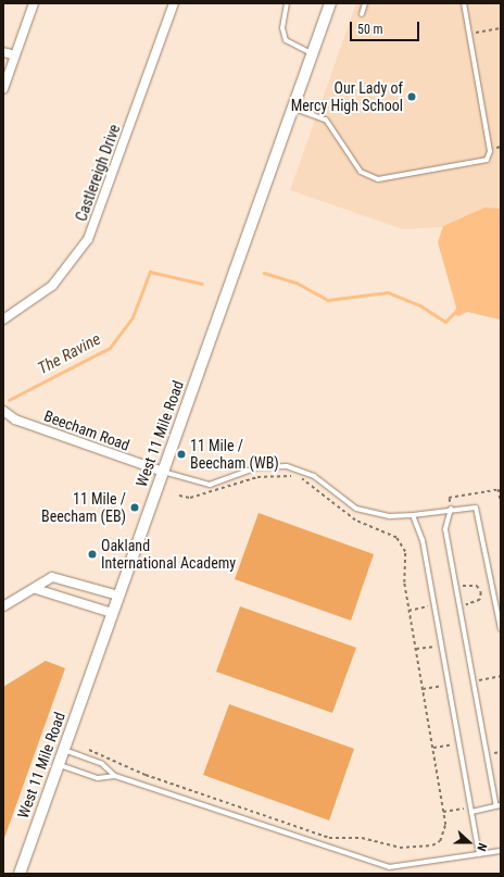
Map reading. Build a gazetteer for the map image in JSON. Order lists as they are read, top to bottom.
{
  "streets": {
    "street": ["Castlereigh Drive", "Beecham Road", "West 11 Mile Road"]
  },
  "crossings": [
    ["Beecham Road", "West 11 Mile Road"]
  ],
  "water": ["The Ravine"],
  "places": [
    "Our Lady of Mercy High School",
    "11 Mile / Beecham (WB)",
    "11 Mile / Beecham (EB)",
    "Oakland International Academy"
  ],
  "scale_bar": "50 m",
  "north": "right"
}
